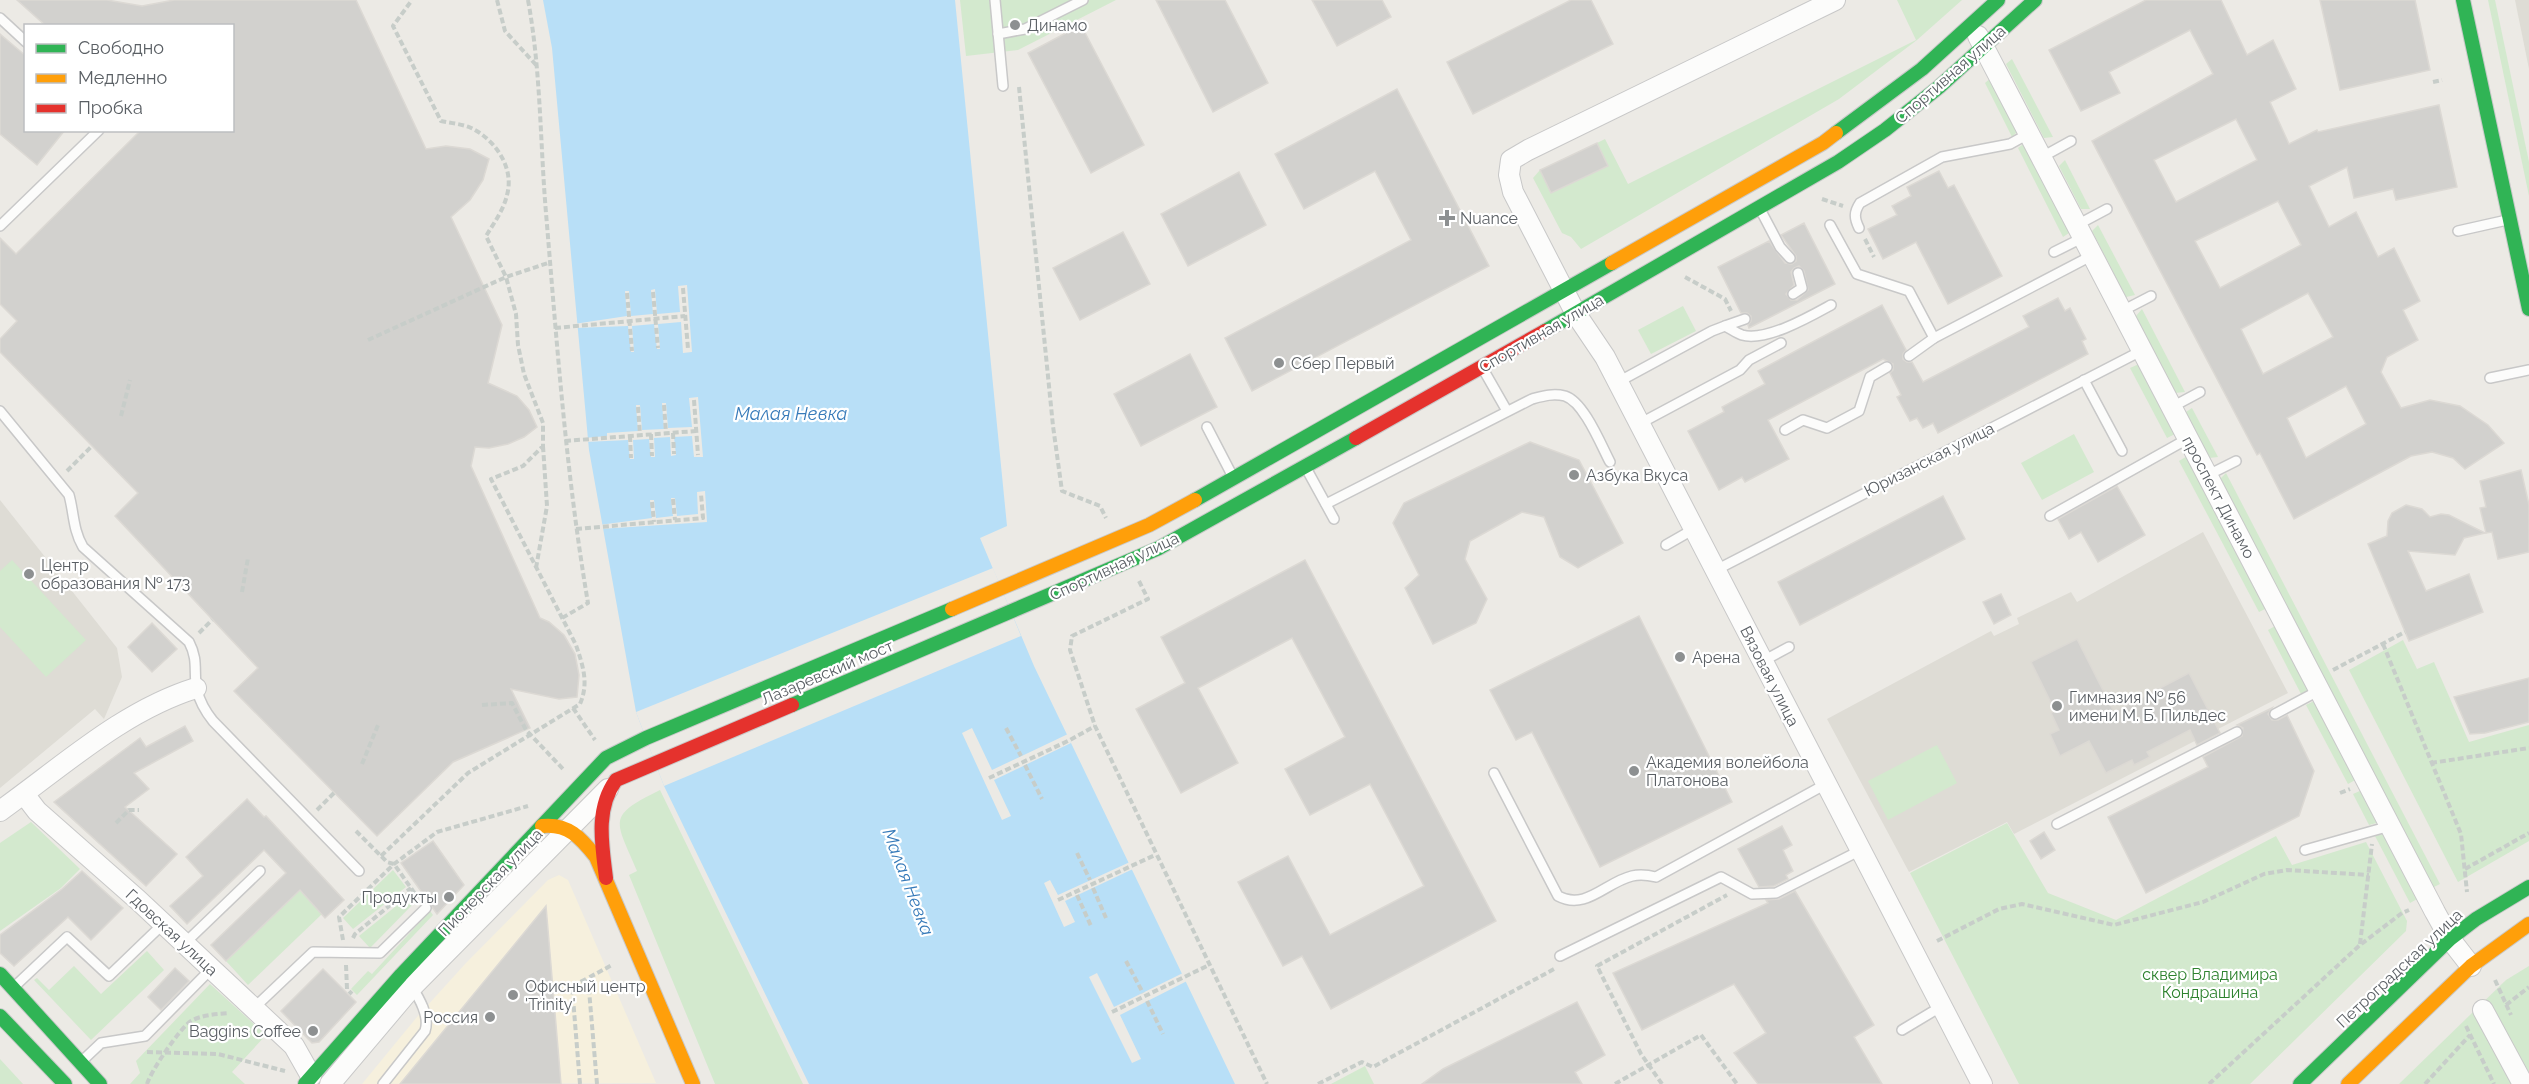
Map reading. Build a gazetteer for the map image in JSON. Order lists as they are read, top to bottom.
{
  "streets": {
    "street": [
      "Спортивная улица",
      "проспект Динамо",
      "Лазаревский мост",
      "Вязовая улица",
      "Пионерская улица",
      "Гдовская улица",
      "Петроградская улица"
    ],
    "lane": ["Юризанская улица"]
  },
  "crossings": [
    ["Спортивная улица", "проспект Динамо"],
    ["Спортивная улица", "Лазаревский мост"],
    ["Спортивная улица", "Вязовая улица"],
    ["Юризанская улица", "проспект Динамо"],
    ["Юризанская улица", "Вязовая улица"],
    ["проспект Динамо", "Петроградская улица"],
    ["Лазаревский мост", "Пионерская улица"],
    ["Пионерская улица", "Гдовская улица"]
  ],
  "water": ["Малая Невка"],
  "parks": ["сквер Владимира Кондрашина"],
  "places": {
    "other": [
      "Динамо",
      "Сбер Первый",
      "Азбука Вкуса",
      "Центр образования № 173",
      "Арена",
      "Гимназия № 56 имени М. Б. Пильдес",
      "Академия волейбола Платонова",
      "Продукты",
      "Офисный центр 'Trinity'",
      "Россия",
      "Baggins Coffee"
    ],
    "health": ["Nuance"]
  },
  "legend": ["Свободно", "Медленно", "Пробка"]
}
